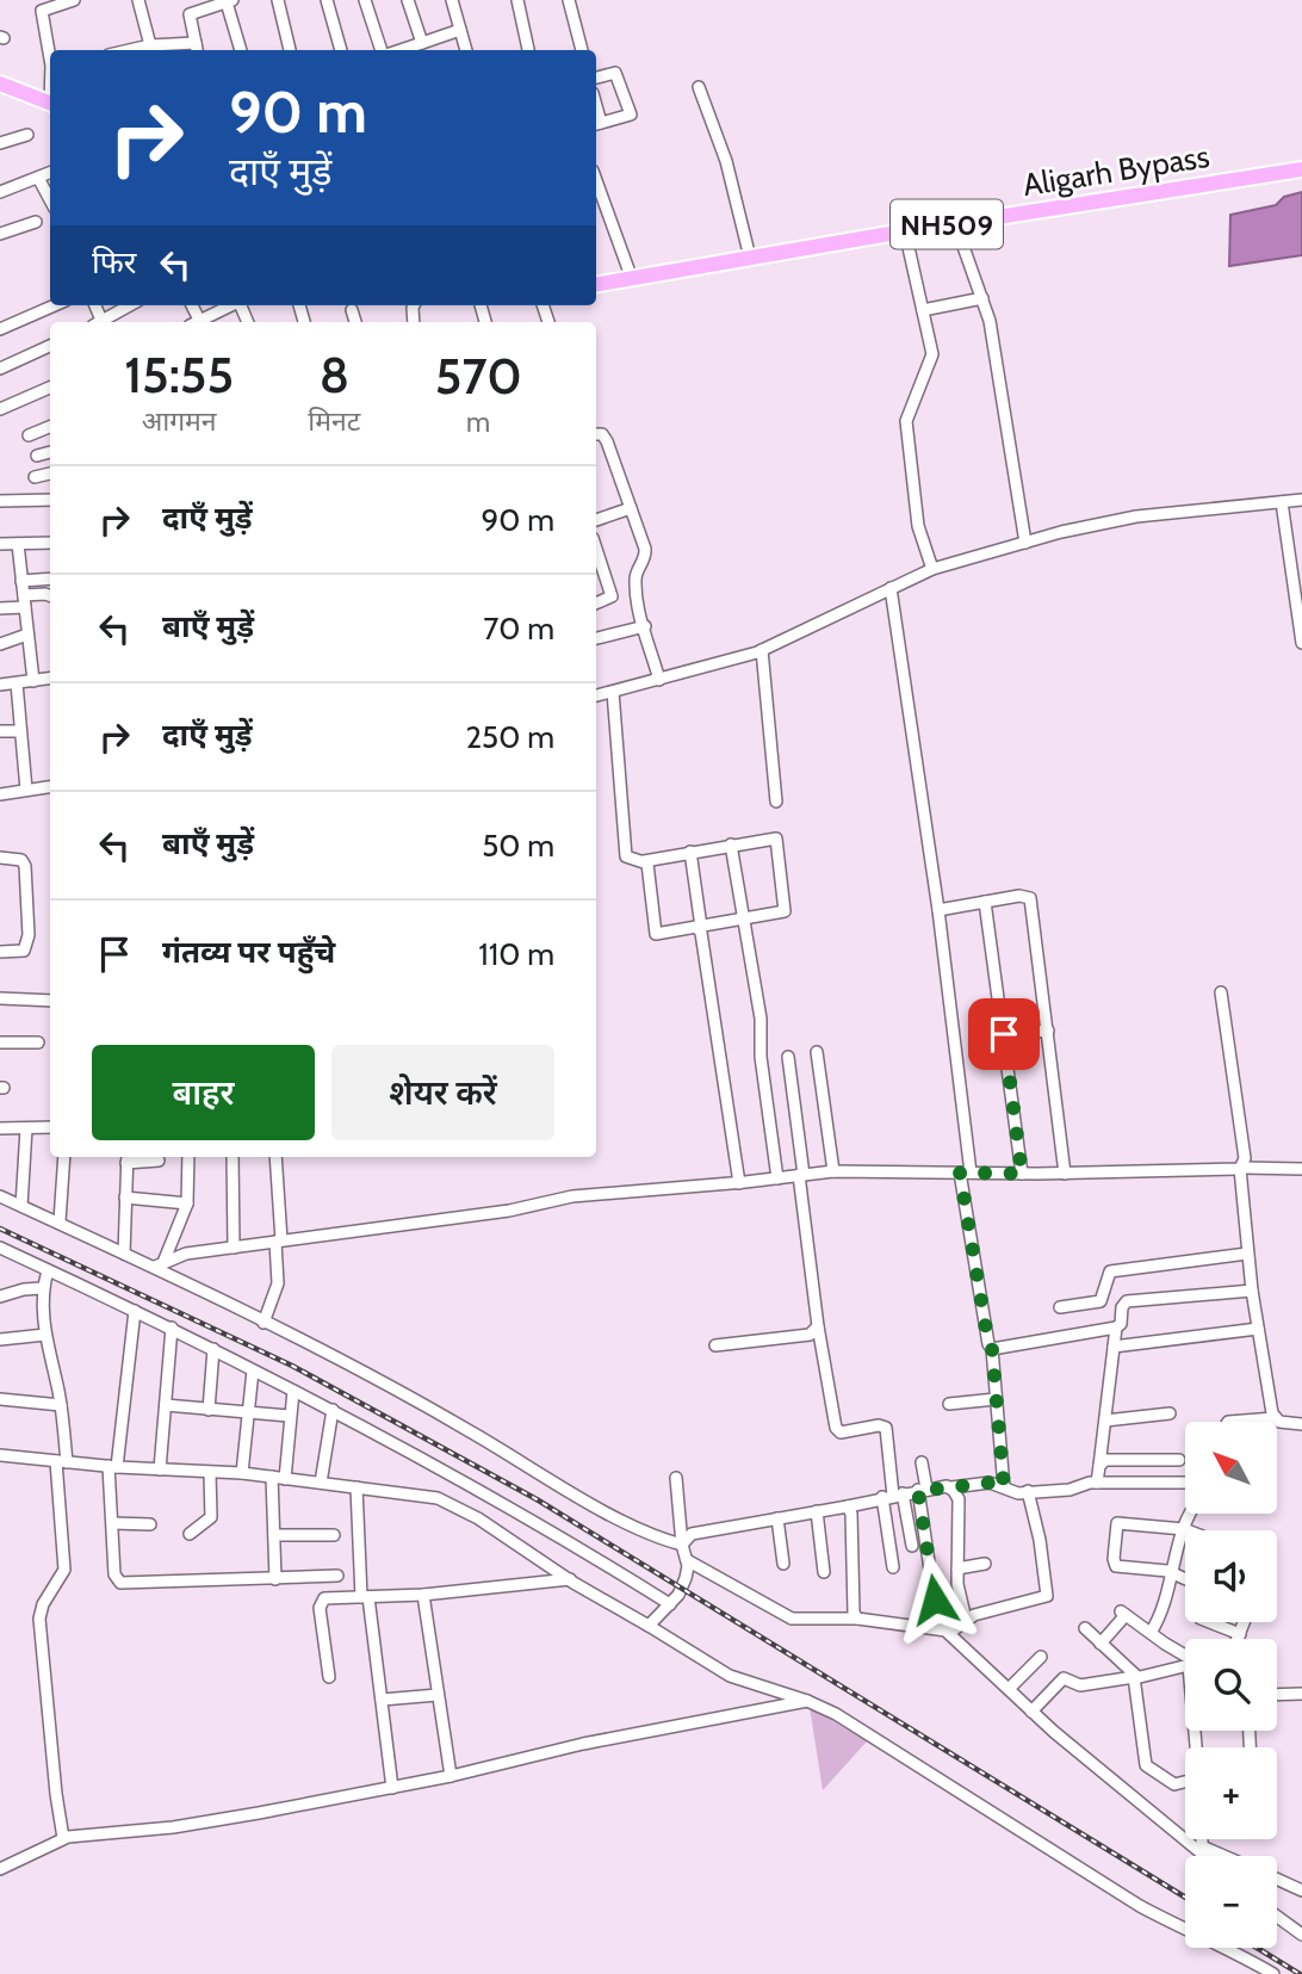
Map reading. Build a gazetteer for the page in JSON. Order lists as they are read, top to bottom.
{
  "streets": {
    "highway": ["Aligarh Bypass", "NH509"]
  },
  "north": "top left",
  "page": {
    "turn": ["90 m", "दाएँ मुड़ें"],
    "then": "फिर",
    "eta": [
      "15:55",
      "आगमन",
      "8",
      "मिनट",
      "570",
      "m"
    ],
    "list": [
      {
        "name": "दाएँ मुड़ें",
        "value": "90 m"
      },
      {
        "name": "बाएँ मुड़ें",
        "value": "70 m"
      },
      {
        "name": "दाएँ मुड़ें",
        "value": "250 m"
      },
      {
        "name": "बाएँ मुड़ें",
        "value": "50 m"
      },
      {
        "name": "गंतव्य पर पहुँचे",
        "value": "110 m"
      }
    ],
    "buttons": ["बाहर", "शेयर करें"],
    "map_buttons": ["+", "−"]
  }
}
